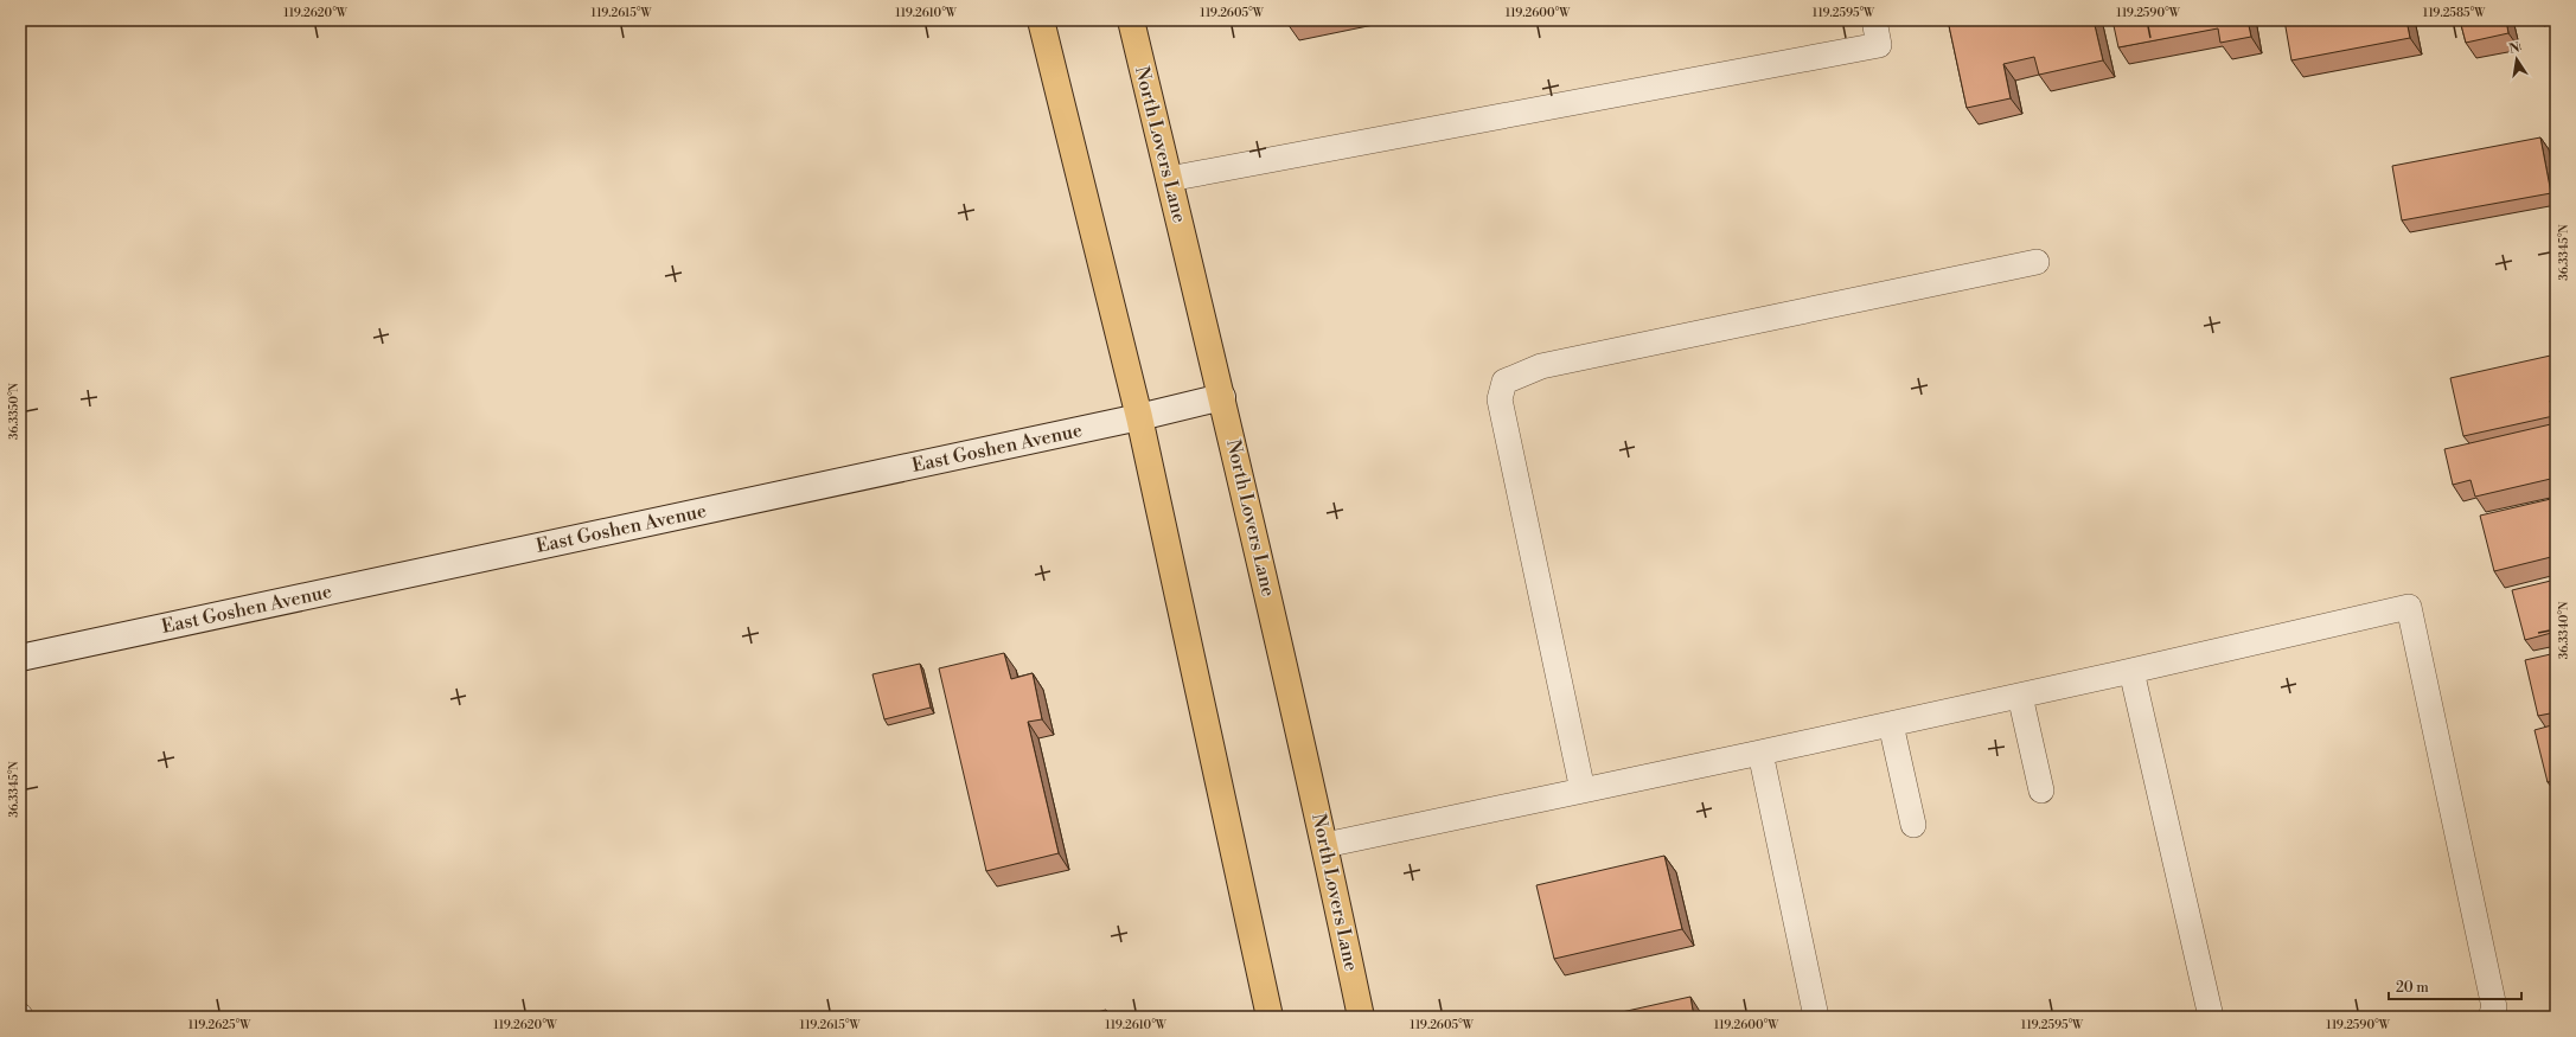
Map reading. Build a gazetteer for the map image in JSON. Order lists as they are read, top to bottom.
{
  "streets": {
    "main road": ["North Lovers Lane"],
    "street": ["East Goshen Avenue"]
  },
  "crossings": [
    ["North Lovers Lane", "East Goshen Avenue"]
  ],
  "scale_bar": "20 m",
  "north": "top",
  "coordinates": [
    "119.2620°W",
    "119.2615°W",
    "119.2610°W",
    "119.2605°W",
    "119.2600°W",
    "119.2595°W",
    "119.2590°W",
    "119.2585°W",
    "36.3345°N",
    "36.3350°N",
    "36.3340°N",
    "119.2625°W"
  ]
}
